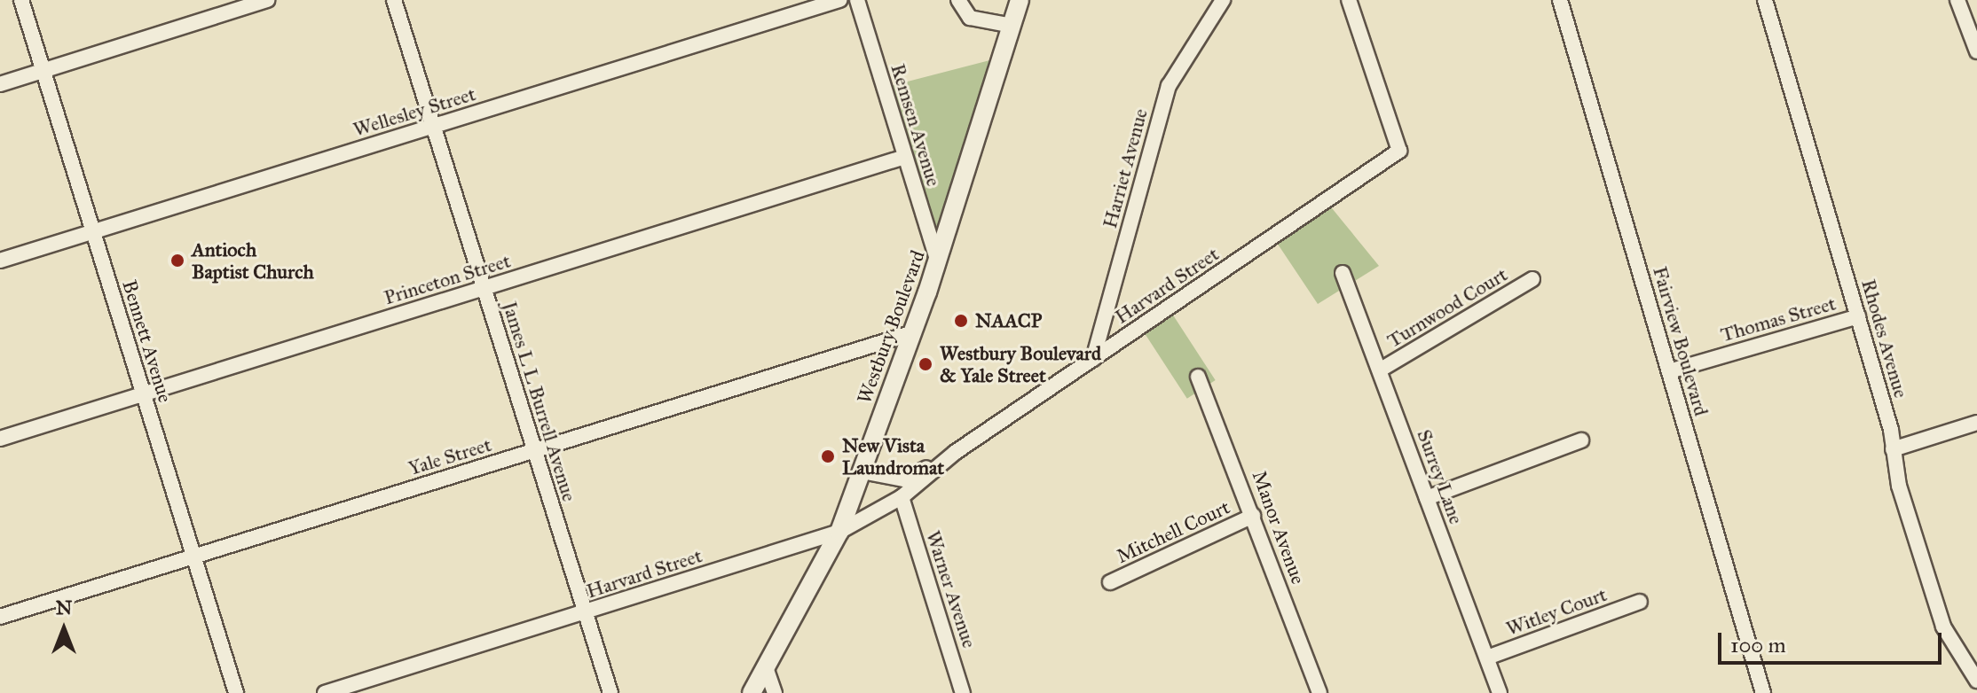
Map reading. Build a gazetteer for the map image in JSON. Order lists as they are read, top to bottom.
{
  "streets": {
    "street": [
      "Wellesley Street",
      "Remsen Avenue",
      "Harriet Avenue",
      "Princeton Street",
      "Harvard Street",
      "Turnwood Court",
      "Thomas Street",
      "Westbury Boulevard",
      "Rhodes Avenue",
      "Bennett Avenue",
      "Fairview Boulevard",
      "James L L Burrell Avenue",
      "Yale Street",
      "Surrey Lane",
      "Manor Avenue",
      "Mitchell Court",
      "Warner Avenue",
      "Witley Court"
    ]
  },
  "crossings": [
    ["Wellesley Street", "Bennett Avenue"],
    ["Wellesley Street", "James L L Burrell Avenue"],
    ["Remsen Avenue", "Princeton Street"],
    ["Remsen Avenue", "Westbury Boulevard"],
    ["Harriet Avenue", "Harvard Street"],
    ["Princeton Street", "Bennett Avenue"],
    ["Princeton Street", "James L L Burrell Avenue"],
    ["Harvard Street", "Westbury Boulevard"],
    ["Harvard Street", "James L L Burrell Avenue"],
    ["Harvard Street", "Warner Avenue"],
    ["Turnwood Court", "Surrey Lane"],
    ["Thomas Street", "Rhodes Avenue"],
    ["Thomas Street", "Fairview Boulevard"],
    ["Westbury Boulevard", "Yale Street"],
    ["Bennett Avenue", "Yale Street"],
    ["James L L Burrell Avenue", "Yale Street"],
    ["Surrey Lane", "Witley Court"],
    ["Manor Avenue", "Mitchell Court"]
  ],
  "places": [
    "Antioch Baptist Church",
    "NAACP",
    "Westbury Boulevard & Yale Street",
    "New Vista Laundromat"
  ],
  "scale_bar": "100 m",
  "north": "top"
}
